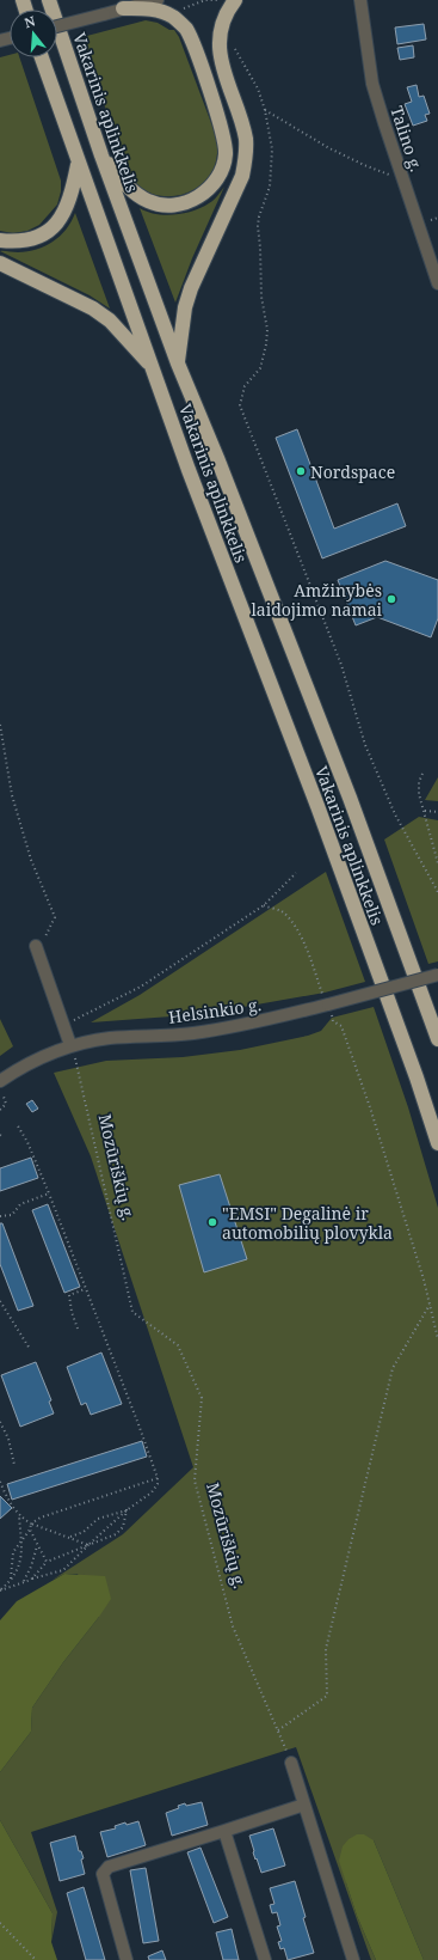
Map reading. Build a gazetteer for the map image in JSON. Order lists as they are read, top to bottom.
{
  "streets": {
    "highway": ["Vakarinis aplinkkelis"],
    "street": ["Talino g.", "Helsinkio g."],
    "path": ["Mozūriškių g."]
  },
  "crossings": [
    ["Helsinkio g.", "Mozūriškių g."]
  ],
  "places": ["Nordspace", "Amžinybės laidojimo namai", "\"EMSI\" Degalinė ir automobilių plovykla"],
  "north": "top"
}
